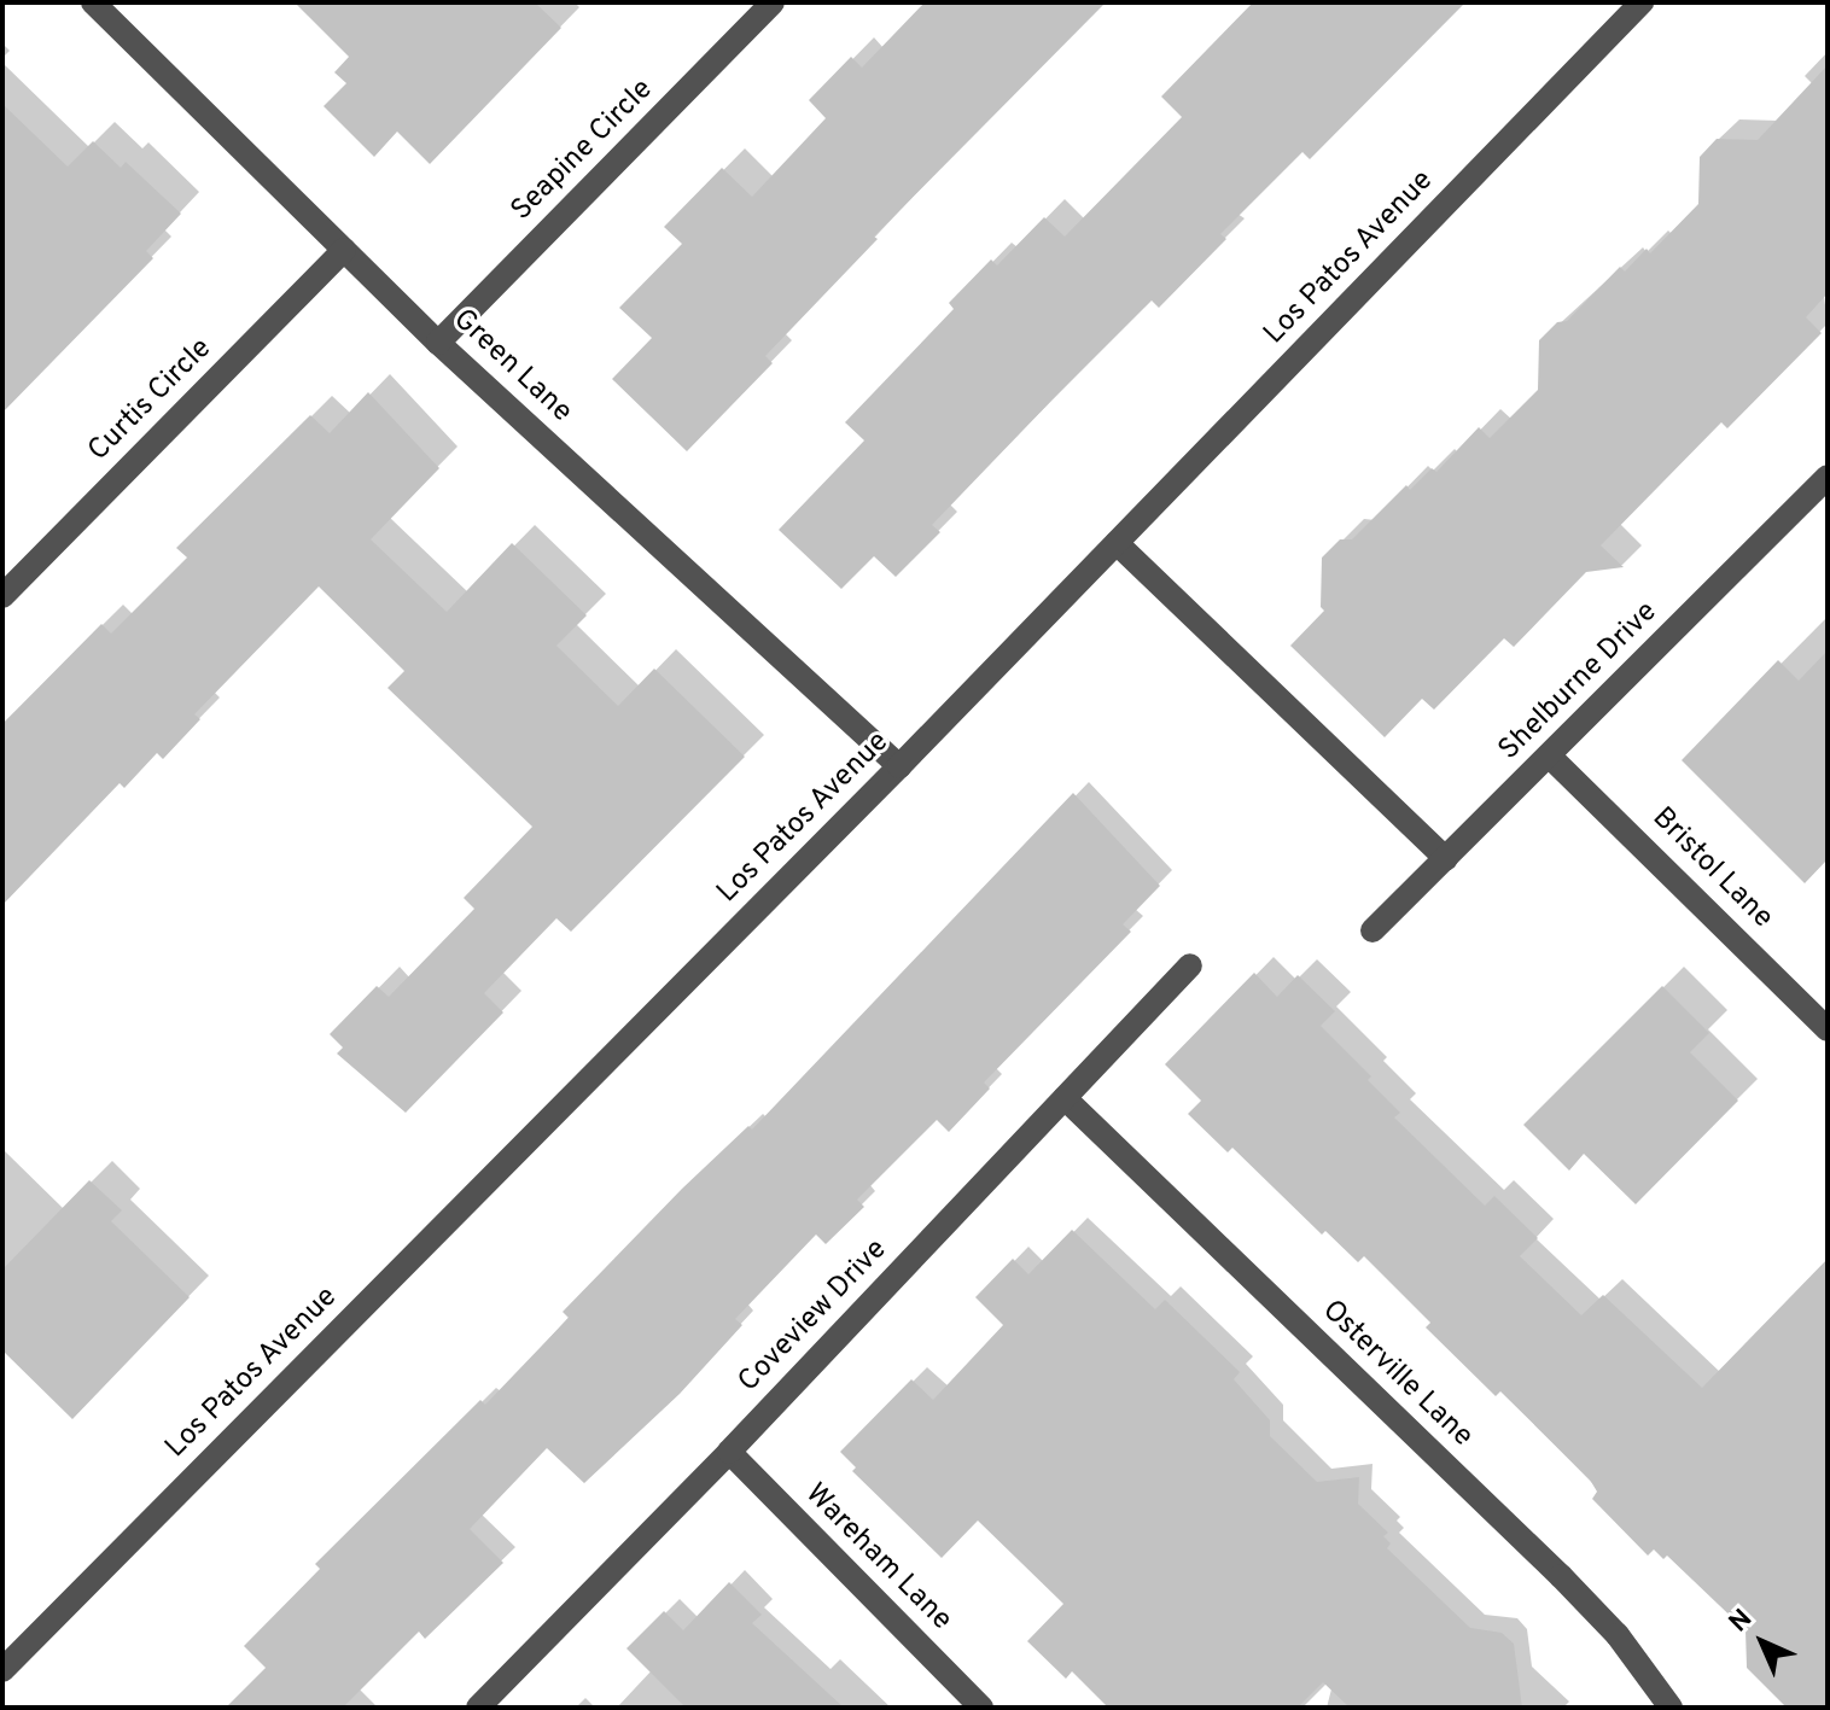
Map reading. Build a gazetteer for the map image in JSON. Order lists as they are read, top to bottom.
{
  "streets": {
    "street": [
      "Seapine Circle",
      "Los Patos Avenue",
      "Green Lane",
      "Curtis Circle",
      "Shelburne Drive",
      "Bristol Lane",
      "Coveview Drive",
      "Osterville Lane",
      "Wareham Lane"
    ]
  },
  "crossings": [
    ["Seapine Circle", "Green Lane"],
    ["Los Patos Avenue", "Green Lane"],
    ["Green Lane", "Curtis Circle"],
    ["Shelburne Drive", "Bristol Lane"],
    ["Coveview Drive", "Osterville Lane"],
    ["Coveview Drive", "Wareham Lane"]
  ],
  "north": "top left"
}
